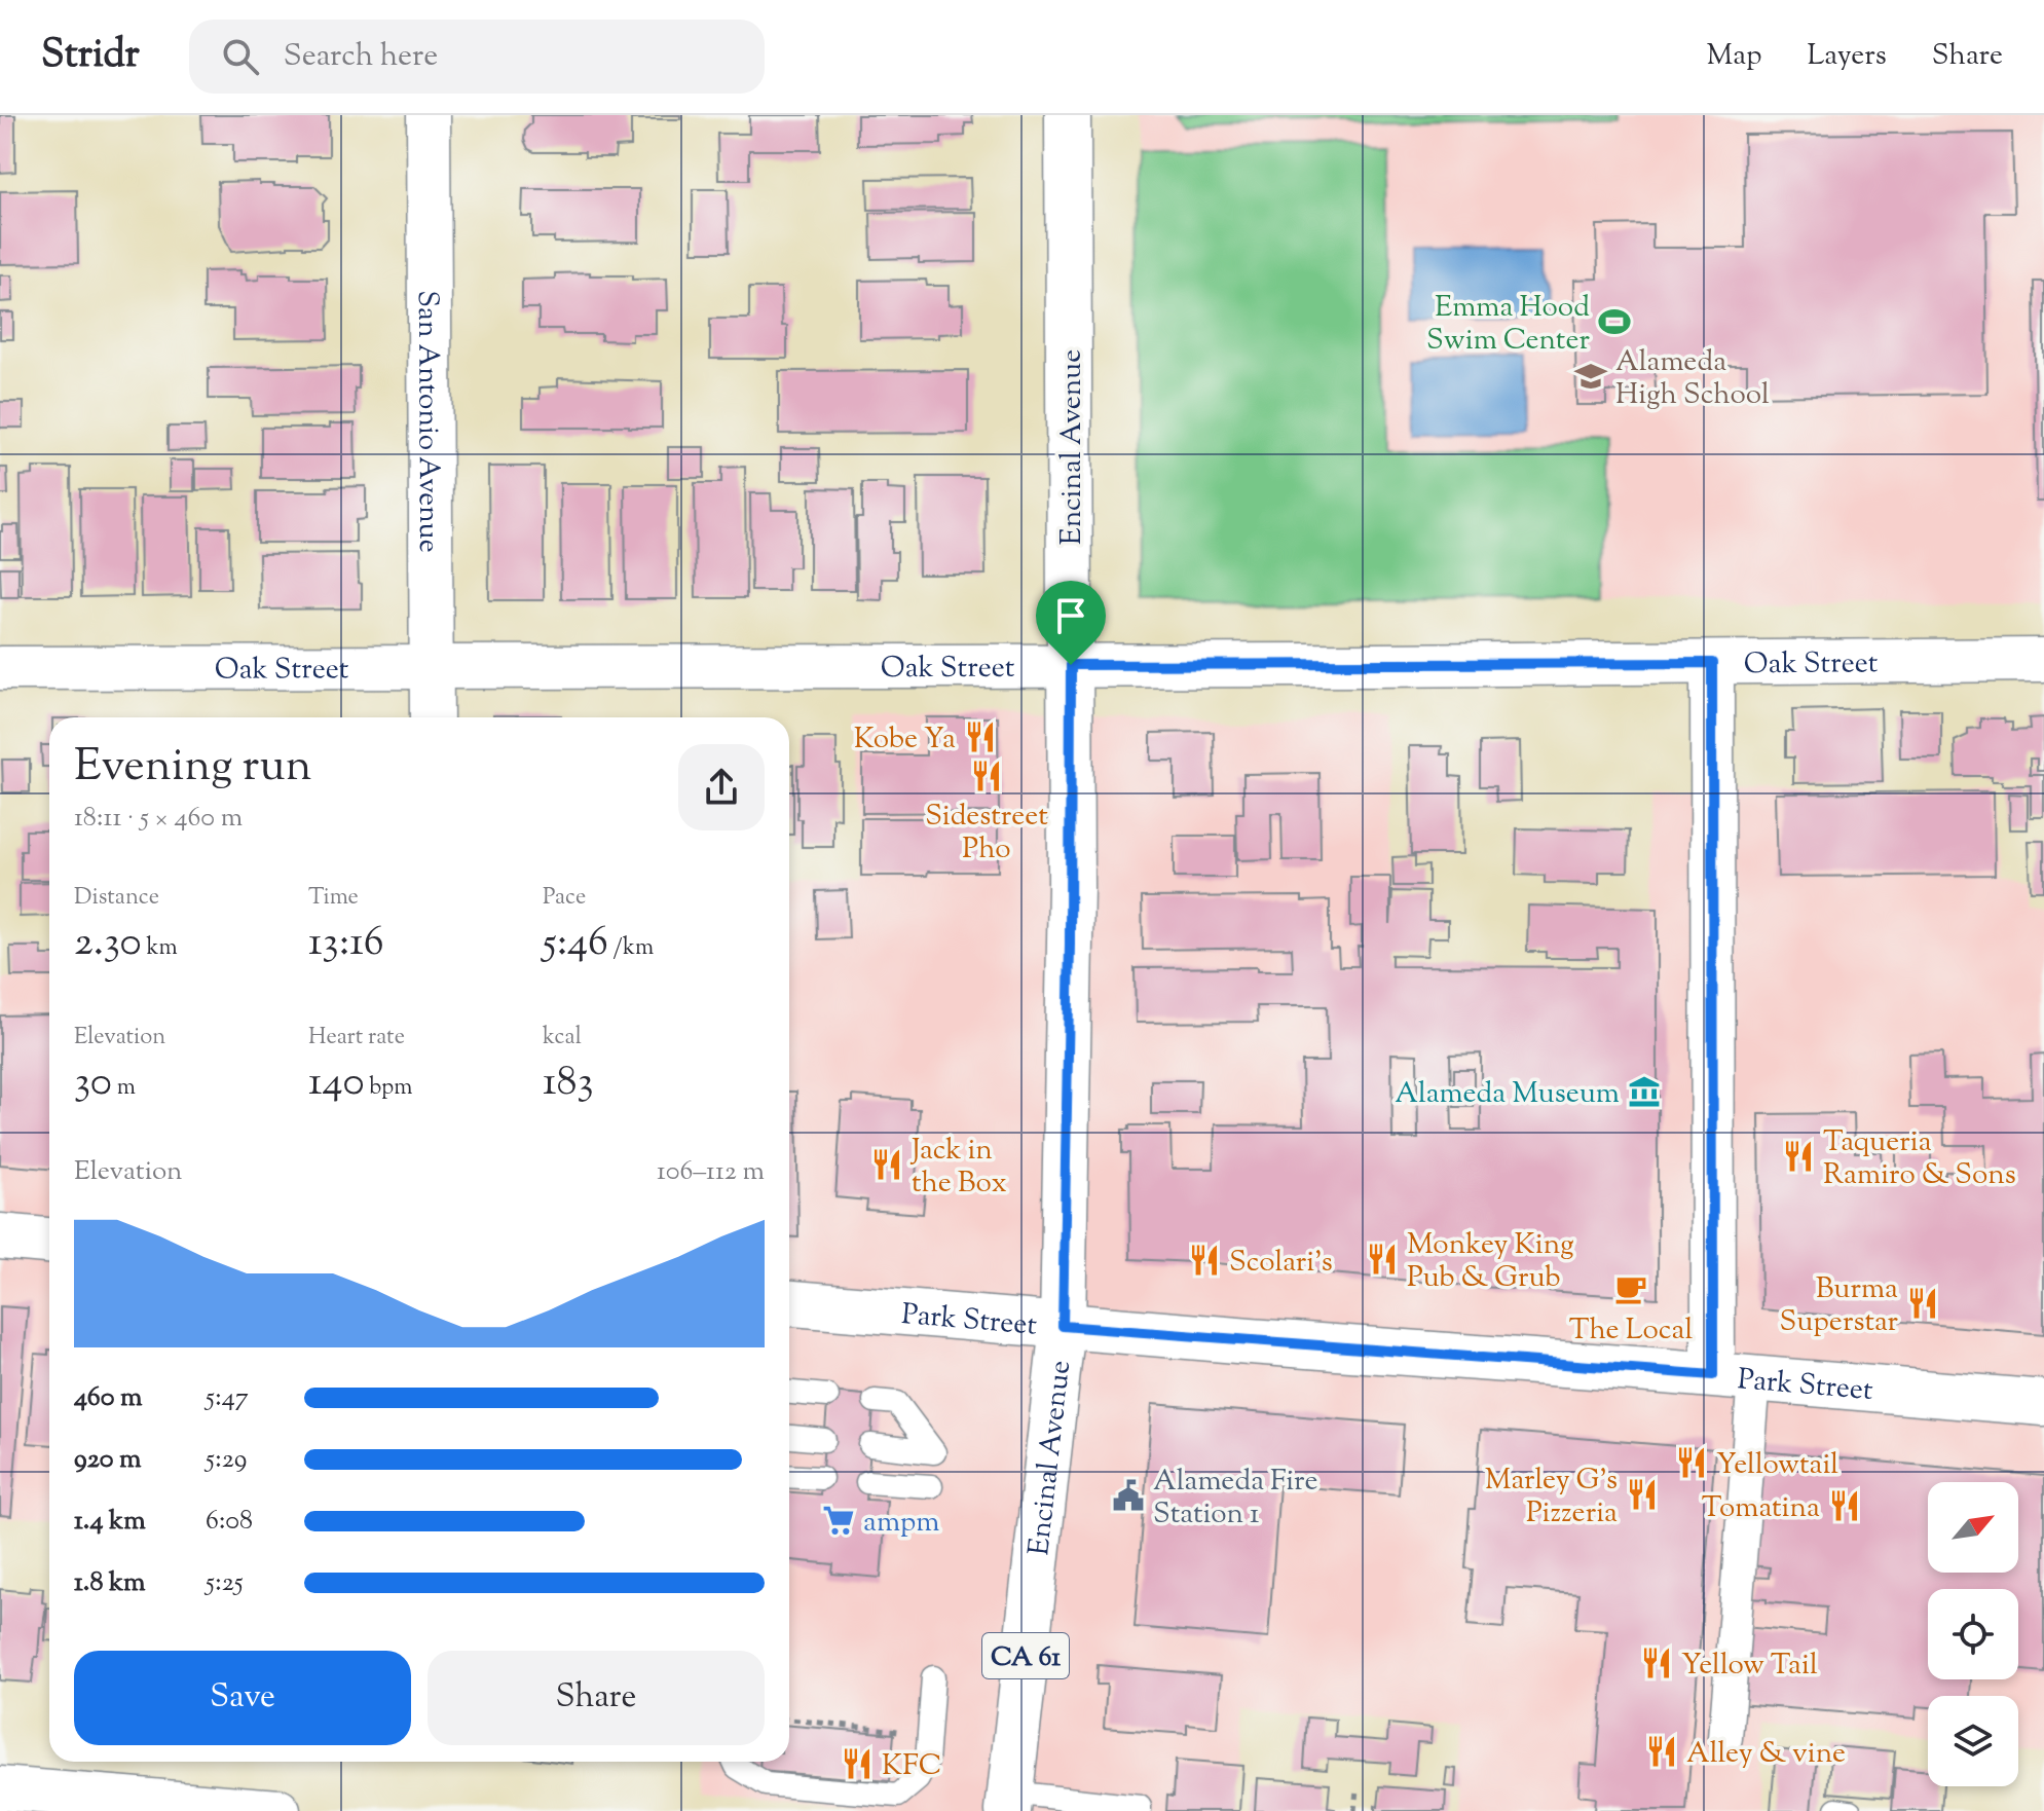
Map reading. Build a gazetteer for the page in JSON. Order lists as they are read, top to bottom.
{
  "streets": {
    "main road": ["Encinal Avenue", "Park Street", "CA 61"],
    "street": ["San Antonio Avenue", "Oak Street"]
  },
  "crossings": [
    ["San Antonio Avenue", "Oak Street"],
    ["Encinal Avenue", "Oak Street"],
    ["Encinal Avenue", "Park Street"]
  ],
  "places": {
    "sports": ["Emma Hood Swim Center"],
    "school or university": ["Alameda High School"],
    "restaurant": [
      "Kobe Ya",
      "Sidestreet Pho",
      "Taqueria Ramiro & Sons",
      "Jack in the Box",
      "Monkey King Pub & Grub",
      "Scolari's",
      "Burma Superstar",
      "Yellowtail",
      "Marley G’s Pizzeria",
      "Tomatina",
      "Yellow Tail",
      "Alley & vine",
      "KFC"
    ],
    "museum": ["Alameda Museum"],
    "cafe": ["The Local"],
    "public building": ["Alameda Fire Station 1"],
    "supermarket": ["ampm"]
  },
  "north": "top right",
  "page": {
    "header": "Stridr",
    "search": "Search here",
    "nav": ["Map", "Layers", "Share"],
    "heading": ["Evening run", "18:11 · 5 × 460 m"],
    "stats": [
      ["Distance", "2.30 km"],
      ["Time", "13:16"],
      ["Pace", "5:46 /km"],
      ["Elevation", "30 m"],
      ["Heart rate", "140 bpm"],
      ["kcal", "183"]
    ],
    "chart": ["Elevation", "106–112 m"],
    "list": [
      {
        "name": "460 m",
        "note": "5:47"
      },
      {
        "name": "920 m",
        "note": "5:29"
      },
      {
        "name": "1.4 km",
        "note": "6:08"
      },
      {
        "name": "1.8 km",
        "note": "5:25"
      }
    ],
    "buttons": ["Save", "Share"]
  }
}
